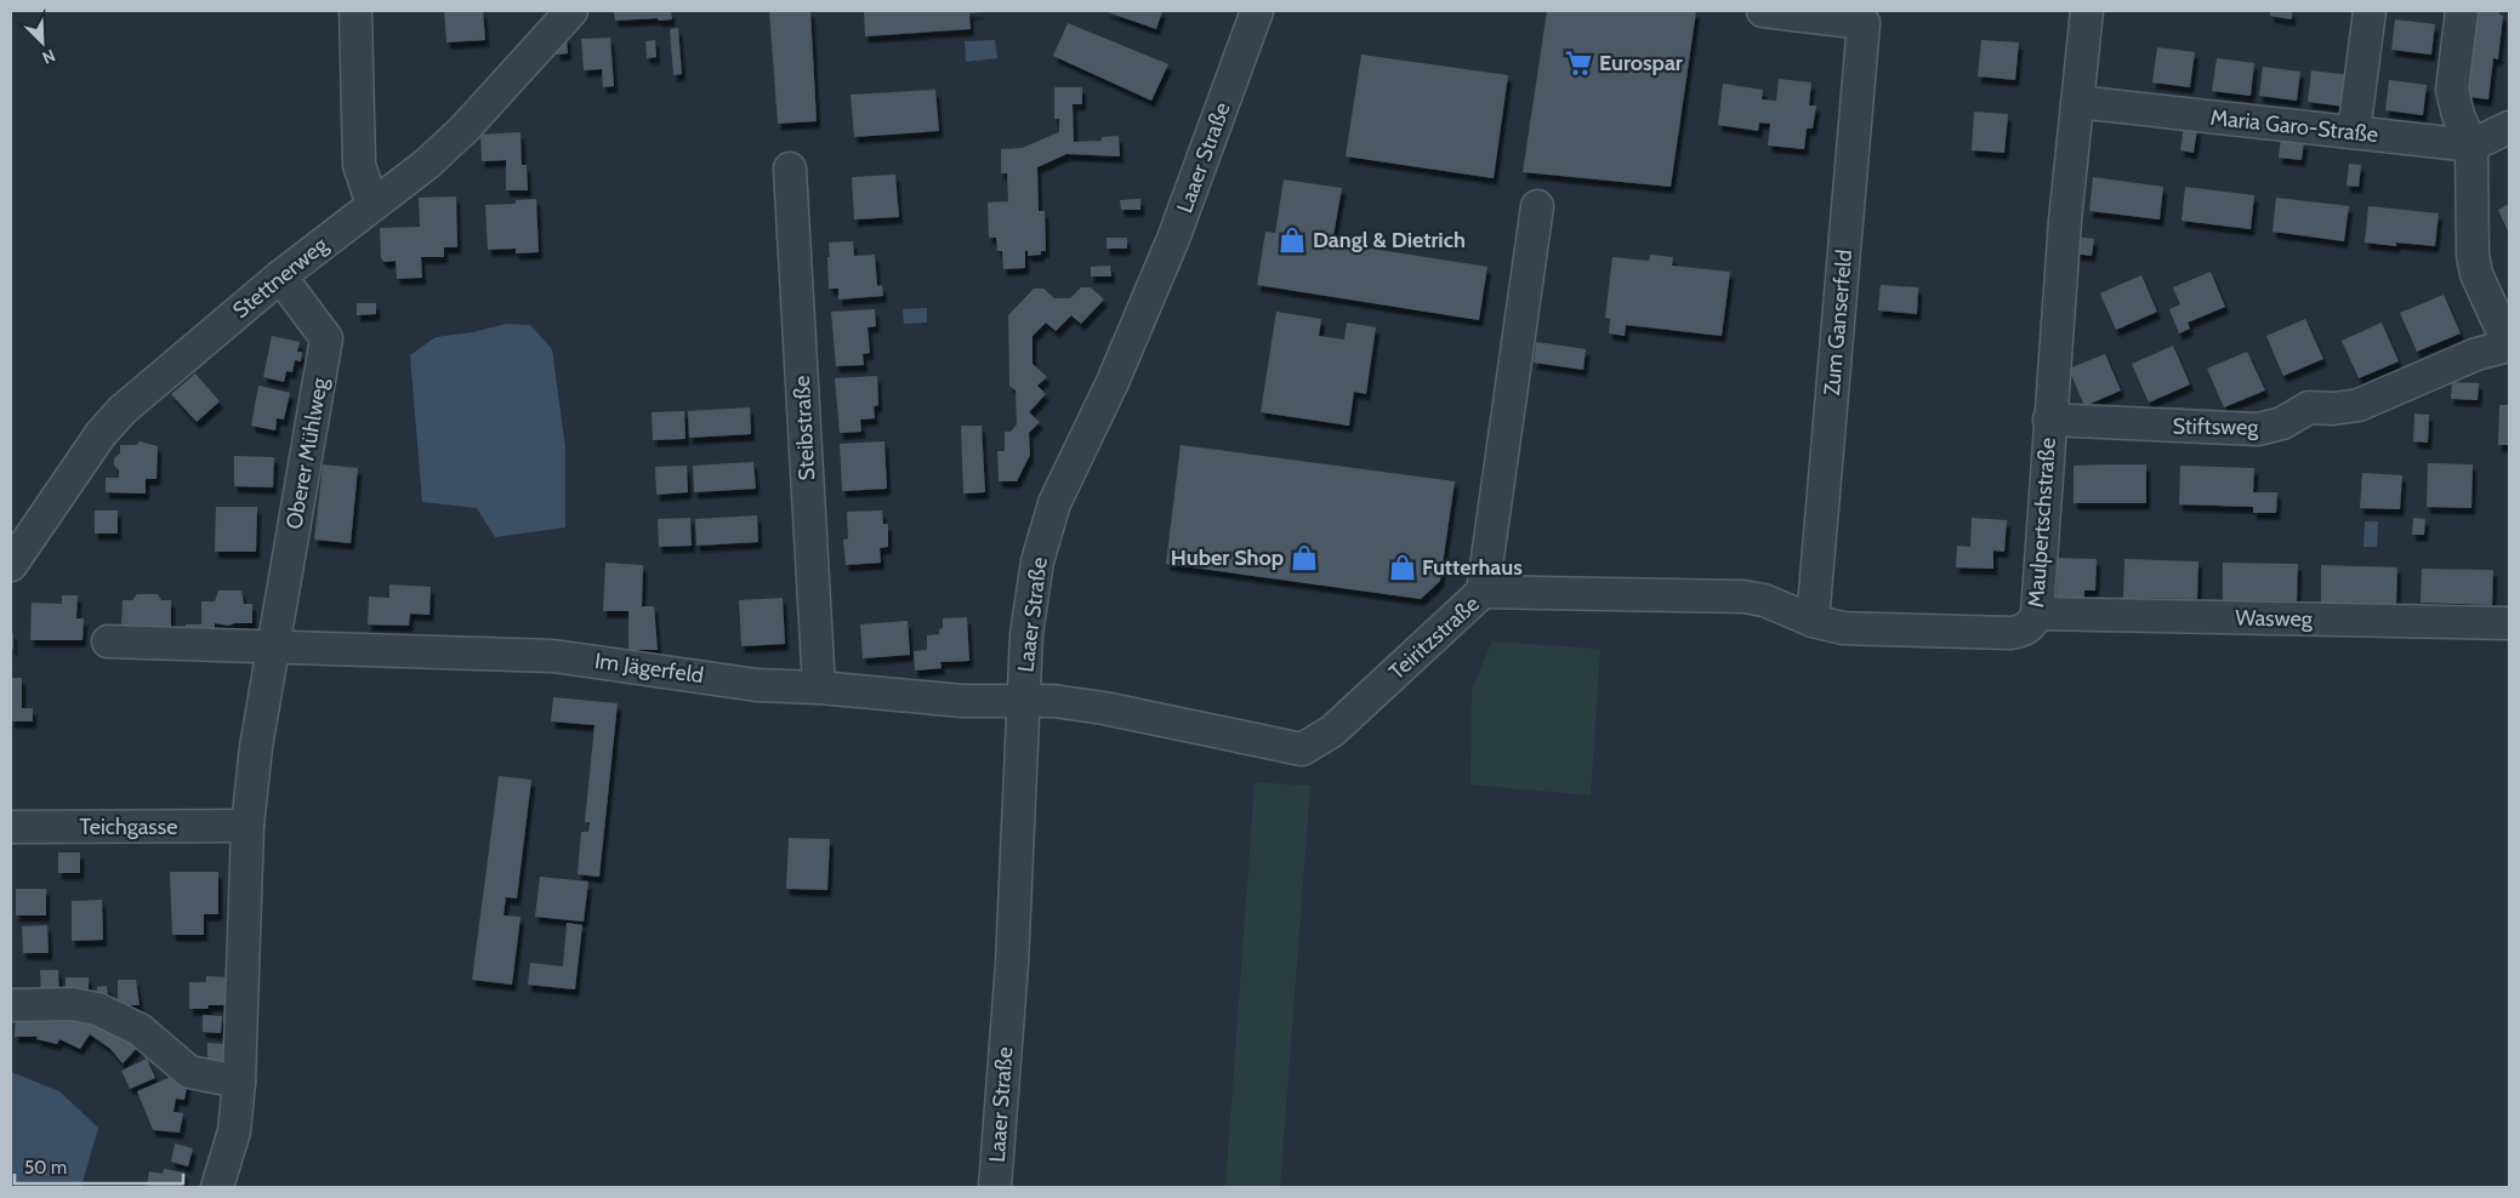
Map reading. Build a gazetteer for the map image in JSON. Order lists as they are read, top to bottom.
{
  "streets": {
    "street": [
      "Maria Garo-Straße",
      "Laaer Straße",
      "Stettnerweg",
      "Zum Ganserfeld",
      "Stiftsweg",
      "Steibstraße",
      "Oberer Mühlweg",
      "Maulpertschstraße",
      "Wasweg",
      "Teiritzstraße",
      "Im Jägerfeld",
      "Teichgasse"
    ]
  },
  "crossings": [
    ["Maria Garo-Straße", "Maulpertschstraße"],
    ["Laaer Straße", "Teiritzstraße"],
    ["Laaer Straße", "Im Jägerfeld"],
    ["Stettnerweg", "Oberer Mühlweg"],
    ["Zum Ganserfeld", "Maulpertschstraße"],
    ["Stiftsweg", "Maulpertschstraße"],
    ["Steibstraße", "Im Jägerfeld"],
    ["Oberer Mühlweg", "Im Jägerfeld"],
    ["Oberer Mühlweg", "Teichgasse"],
    ["Maulpertschstraße", "Wasweg"],
    ["Maulpertschstraße", "Teiritzstraße"],
    ["Teiritzstraße", "Im Jägerfeld"]
  ],
  "places": {
    "supermarket": ["Eurospar"],
    "shop": ["Dangl & Dietrich", "Huber Shop", "Futterhaus"]
  },
  "scale_bar": "50 m",
  "north": "bottom right"
}
